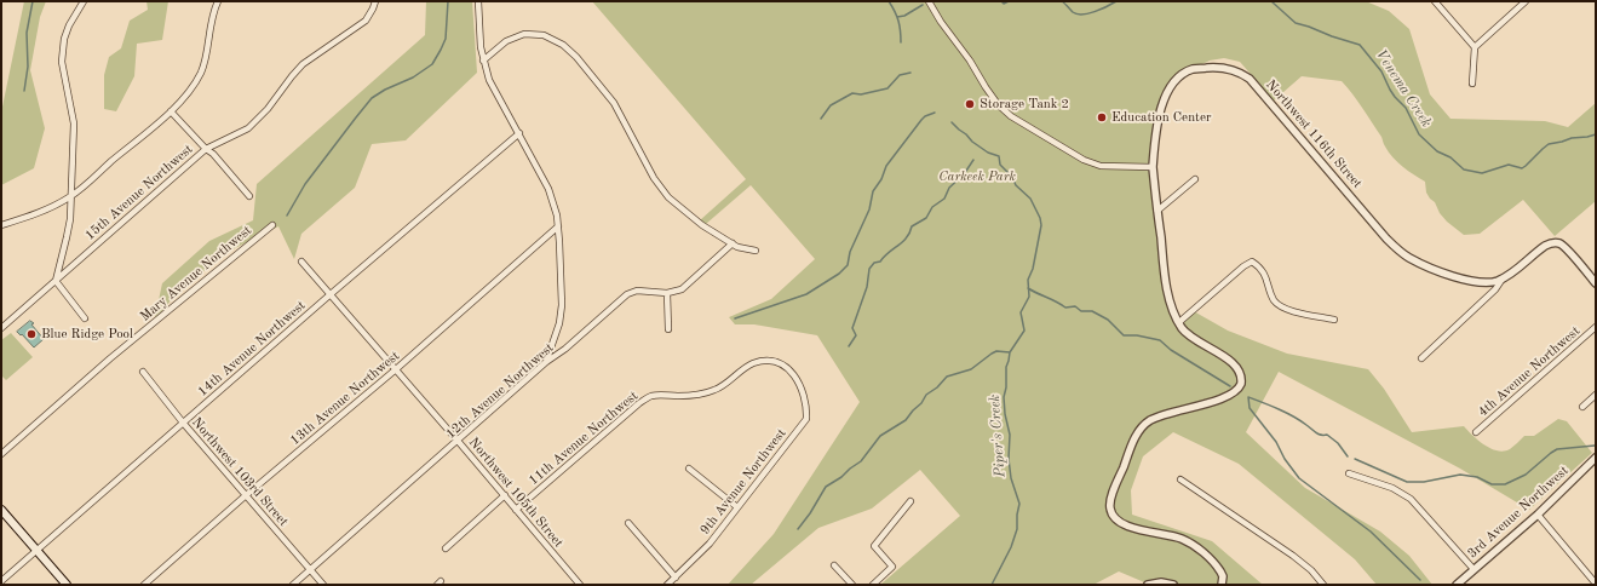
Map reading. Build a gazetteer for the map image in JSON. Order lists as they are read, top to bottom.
{
  "streets": {
    "street": [
      "Northwest 116th Street",
      "15th Avenue Northwest",
      "Mary Avenue Northwest",
      "14th Avenue Northwest",
      "4th Avenue Northwest",
      "12th Avenue Northwest",
      "13th Avenue Northwest",
      "11th Avenue Northwest",
      "Northwest 103rd Street",
      "9th Avenue Northwest",
      "Northwest 105th Street",
      "3rd Avenue Northwest"
    ]
  },
  "crossings": [
    ["14th Avenue Northwest", "Northwest 103rd Street"],
    ["14th Avenue Northwest", "Northwest 105th Street"],
    ["12th Avenue Northwest", "Northwest 103rd Street"],
    ["12th Avenue Northwest", "Northwest 105th Street"],
    ["13th Avenue Northwest", "Northwest 103rd Street"],
    ["13th Avenue Northwest", "Northwest 105th Street"],
    ["11th Avenue Northwest", "9th Avenue Northwest"],
    ["11th Avenue Northwest", "Northwest 105th Street"]
  ],
  "water": ["Venema Creek", "Piper's Creek"],
  "parks": ["Carkeek Park"],
  "places": ["Storage Tank 2", "Education Center", "Blue Ridge Pool"]
}
